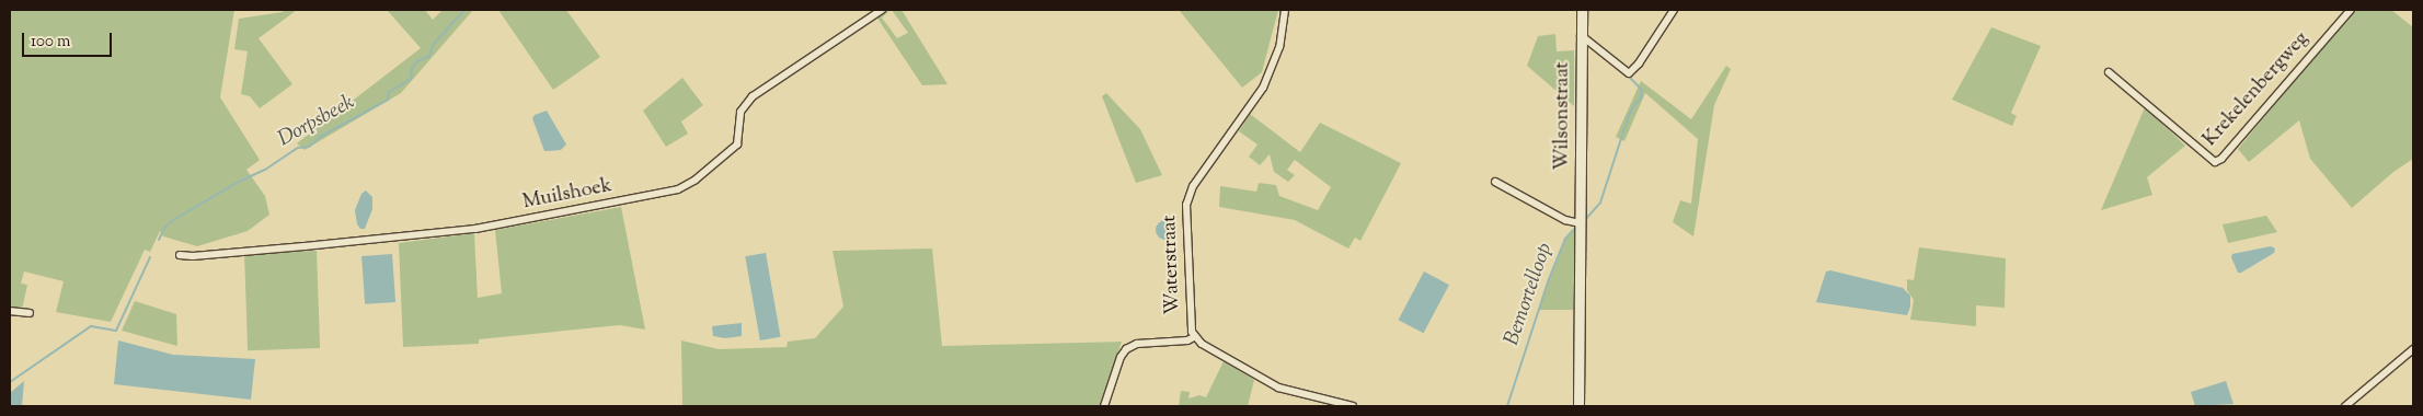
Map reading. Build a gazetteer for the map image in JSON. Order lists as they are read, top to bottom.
{
  "streets": {
    "street": [
      "Krekelenbergweg",
      "Wilsonstraat",
      "Muilshoek",
      "Waterstraat"
    ]
  },
  "water": ["Dorpsbeek", "Bemortelloop"],
  "scale_bar": "100 m"
}
